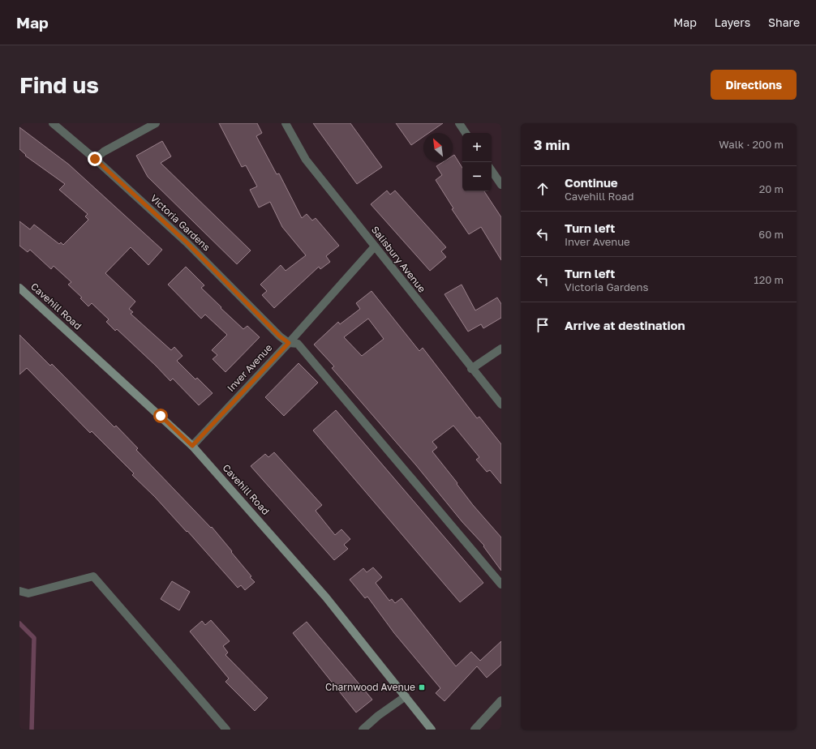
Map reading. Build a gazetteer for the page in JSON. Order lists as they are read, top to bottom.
{
  "streets": {
    "main road": ["Cavehill Road"],
    "street": ["Victoria Gardens", "Salisbury Avenue", "Inver Avenue"]
  },
  "crossings": [
    ["Victoria Gardens", "Inver Avenue"],
    ["Salisbury Avenue", "Inver Avenue"],
    ["Cavehill Road", "Inver Avenue"]
  ],
  "places": {
    "transit": ["Charnwood Avenue"]
  },
  "north": "top left",
  "page": {
    "header": "Map",
    "nav": ["Map", "Layers", "Share"],
    "buttons": "Directions",
    "title": "Find us",
    "heading": ["3 min", "Walk · 200 m"],
    "map_buttons": ["+", "−"],
    "list": [
      ["Continue", "Cavehill Road", "20 m"],
      ["Turn left", "Inver Avenue", "60 m"],
      ["Turn left", "Victoria Gardens", "120 m"],
      "Arrive at destination"
    ]
  }
}
